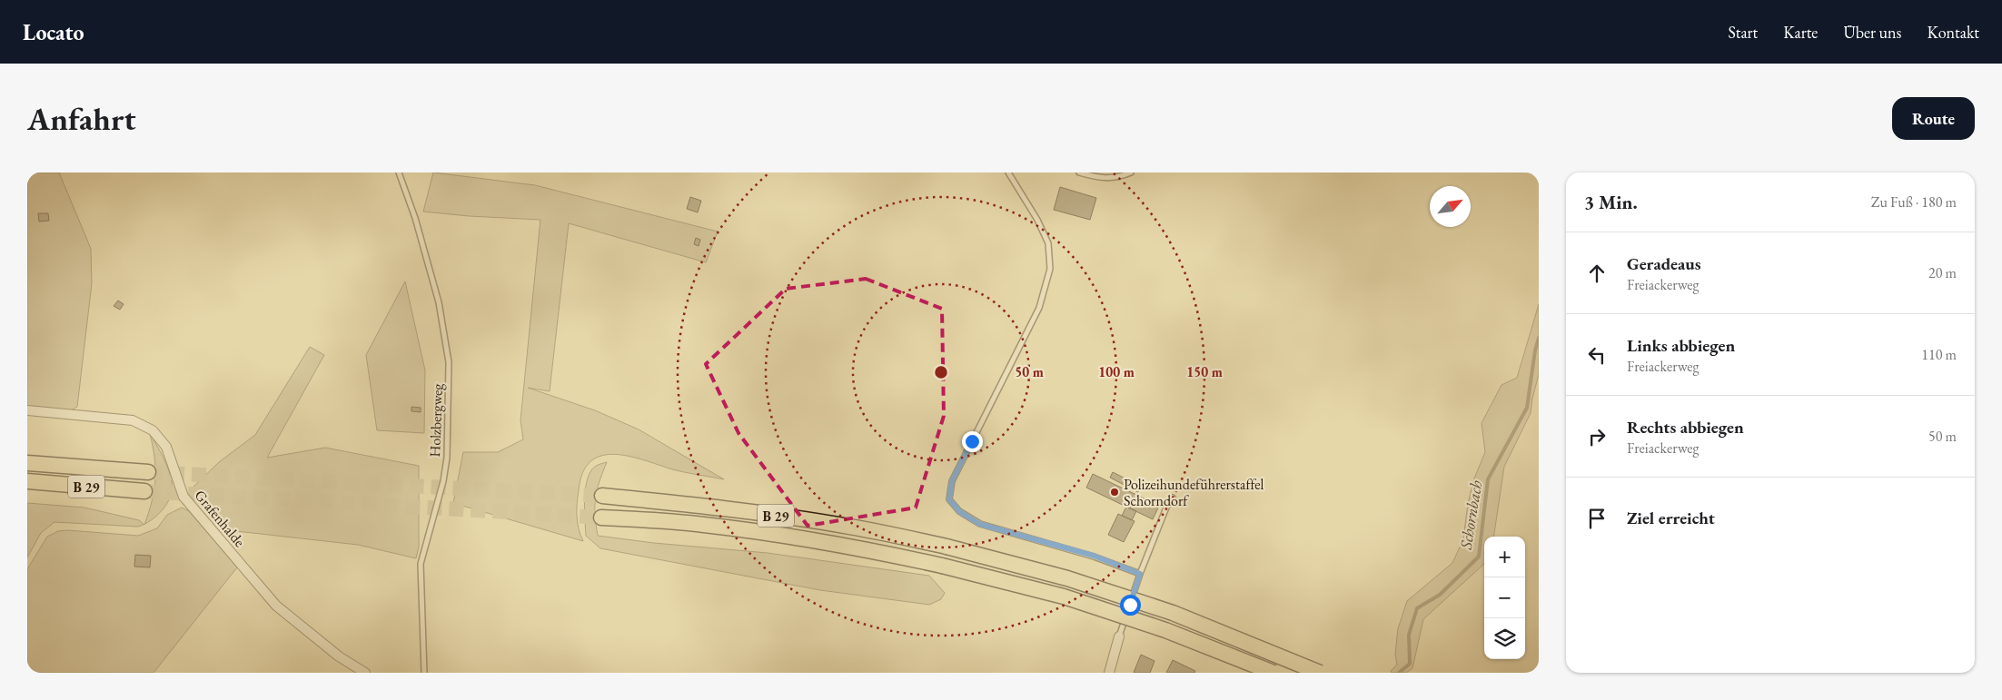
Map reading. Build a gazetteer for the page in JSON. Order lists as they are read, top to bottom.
{
  "streets": {
    "highway": ["B 29"],
    "street": ["Grafenhalde"],
    "lane": ["Holzbergweg"]
  },
  "water": ["Schornbach"],
  "places": ["Polizeihundeführerstaffel Schorndorf"],
  "north": "top right",
  "page": {
    "header": "Locato",
    "nav": [
      "Start",
      "Karte",
      "Über uns",
      "Kontakt"
    ],
    "buttons": "Route",
    "title": "Anfahrt",
    "heading": ["3 Min.", "Zu Fuß · 180 m"],
    "list": [
      ["Geradeaus", "Freiackerweg", "20 m"],
      ["Links abbiegen", "Freiackerweg", "110 m"],
      ["Rechts abbiegen", "Freiackerweg", "50 m"],
      "Ziel erreicht"
    ],
    "map_buttons": ["+", "−"]
  },
  "rings": ["50 m", "100 m", "150 m"]
}
